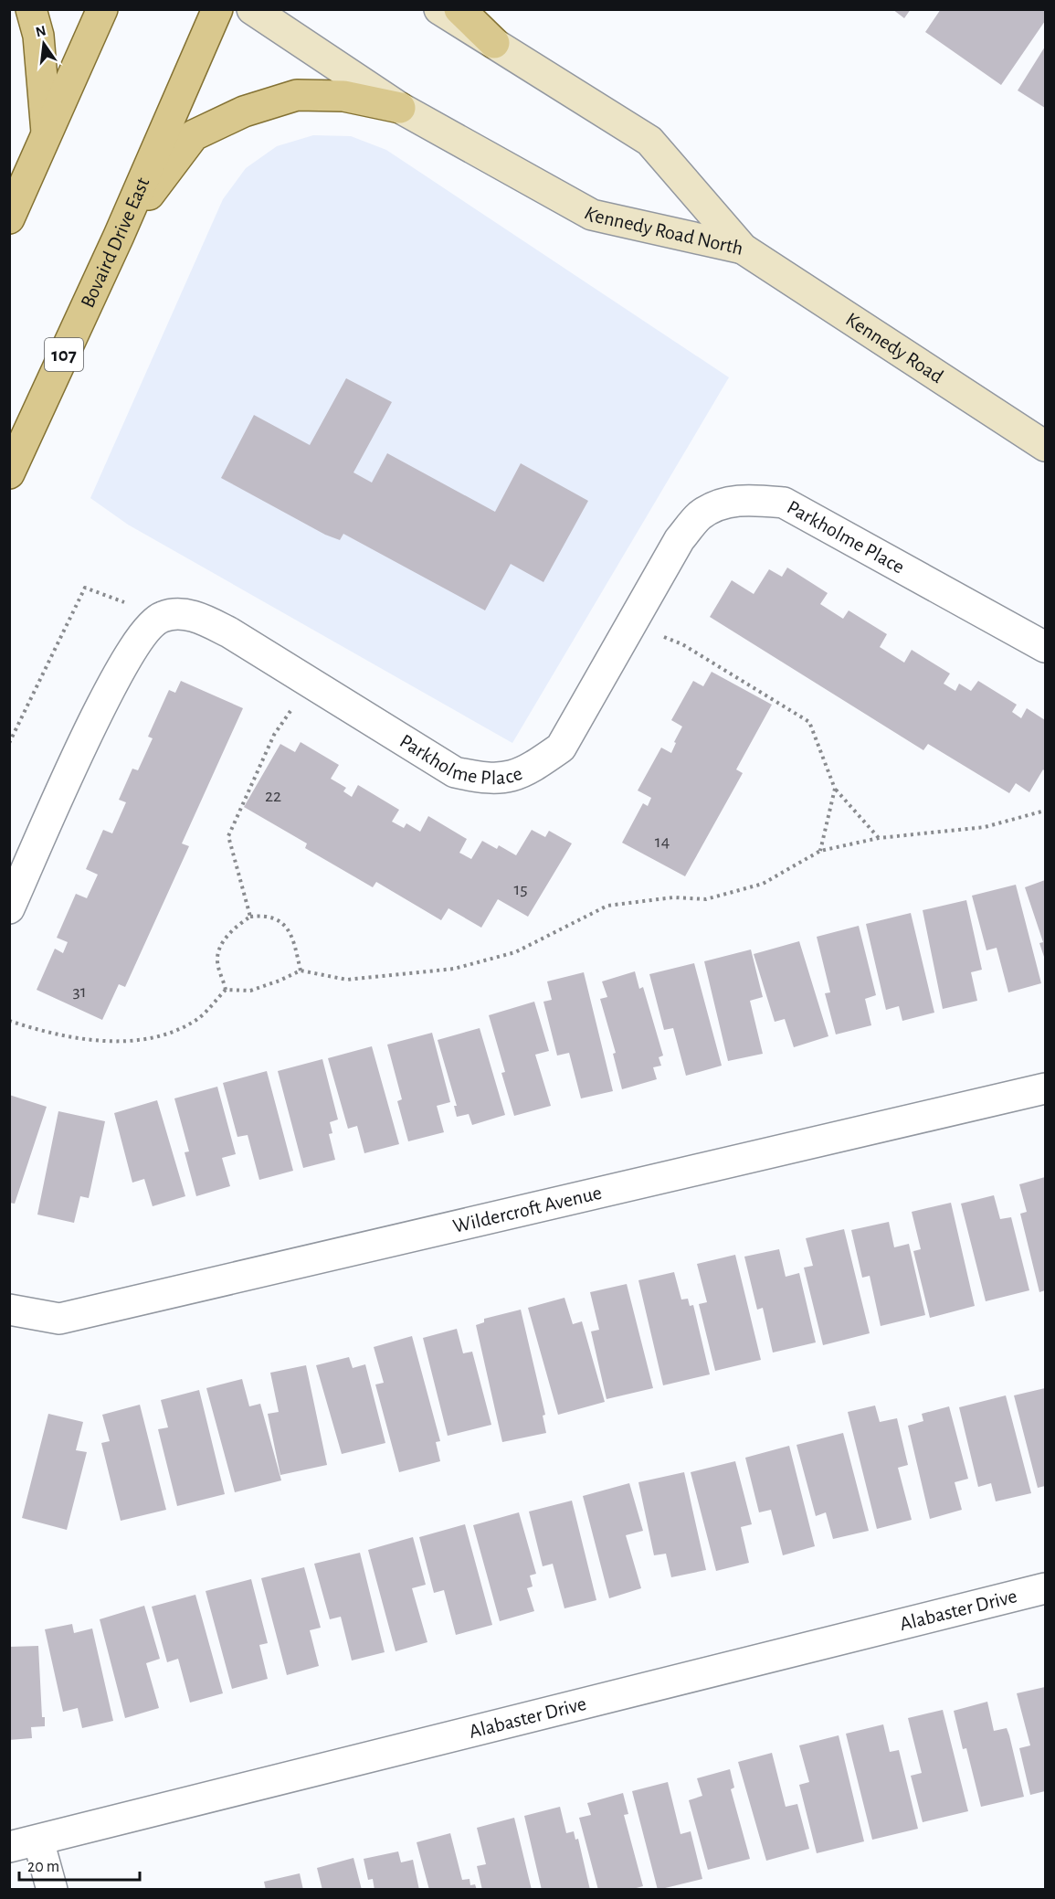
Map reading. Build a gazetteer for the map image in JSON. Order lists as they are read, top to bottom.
{
  "streets": {
    "main road": [
      "Kennedy Road North",
      "Bovaird Drive East",
      "Kennedy Road",
      "107"
    ],
    "street": ["Parkholme Place", "Wildercroft Avenue", "Alabaster Drive"]
  },
  "crossings": [
    ["Kennedy Road North", "Kennedy Road"]
  ],
  "house_numbers": [
    "22",
    "14",
    "15",
    "31"
  ],
  "scale_bar": "20 m",
  "north": "top"
}
